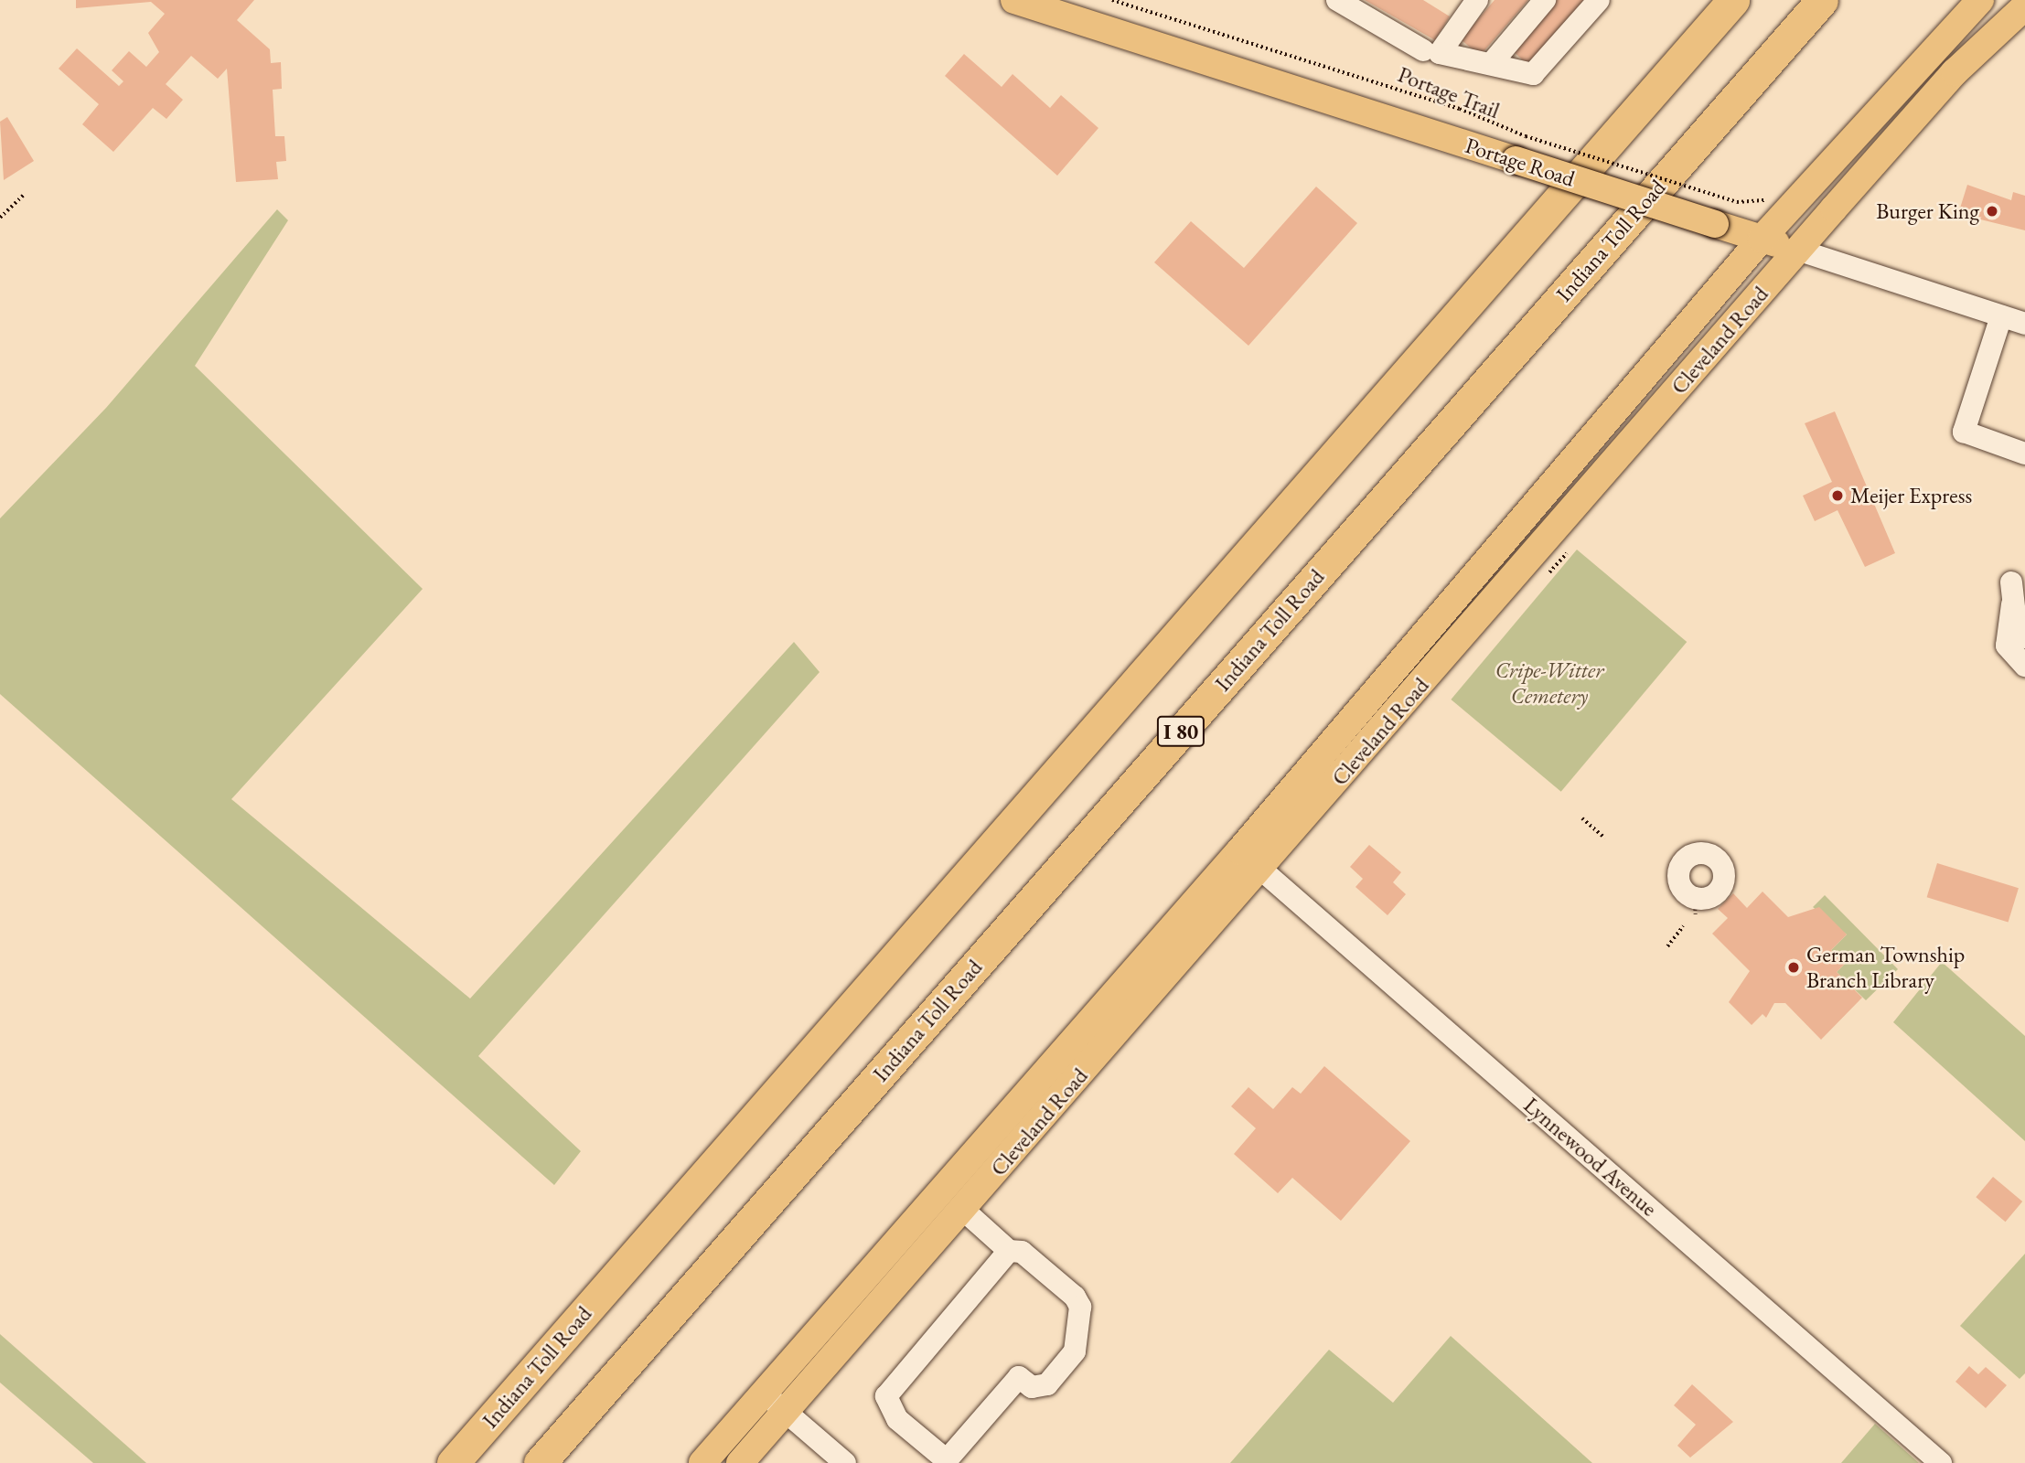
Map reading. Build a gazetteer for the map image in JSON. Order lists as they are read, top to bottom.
{
  "streets": {
    "highway": ["Indiana Toll Road", "I 80"],
    "main road": ["Portage Road", "Cleveland Road"],
    "street": ["Lynnewood Avenue"],
    "path": ["Portage Trail"]
  },
  "crossings": [
    ["Portage Trail", "Portage Road"],
    ["Portage Road", "Cleveland Road"],
    ["Cleveland Road", "Lynnewood Avenue"]
  ],
  "parks": ["Cripe-Witter Cemetery"],
  "places": ["Burger King", "Meijer Express", "German Township Branch Library"]
}
